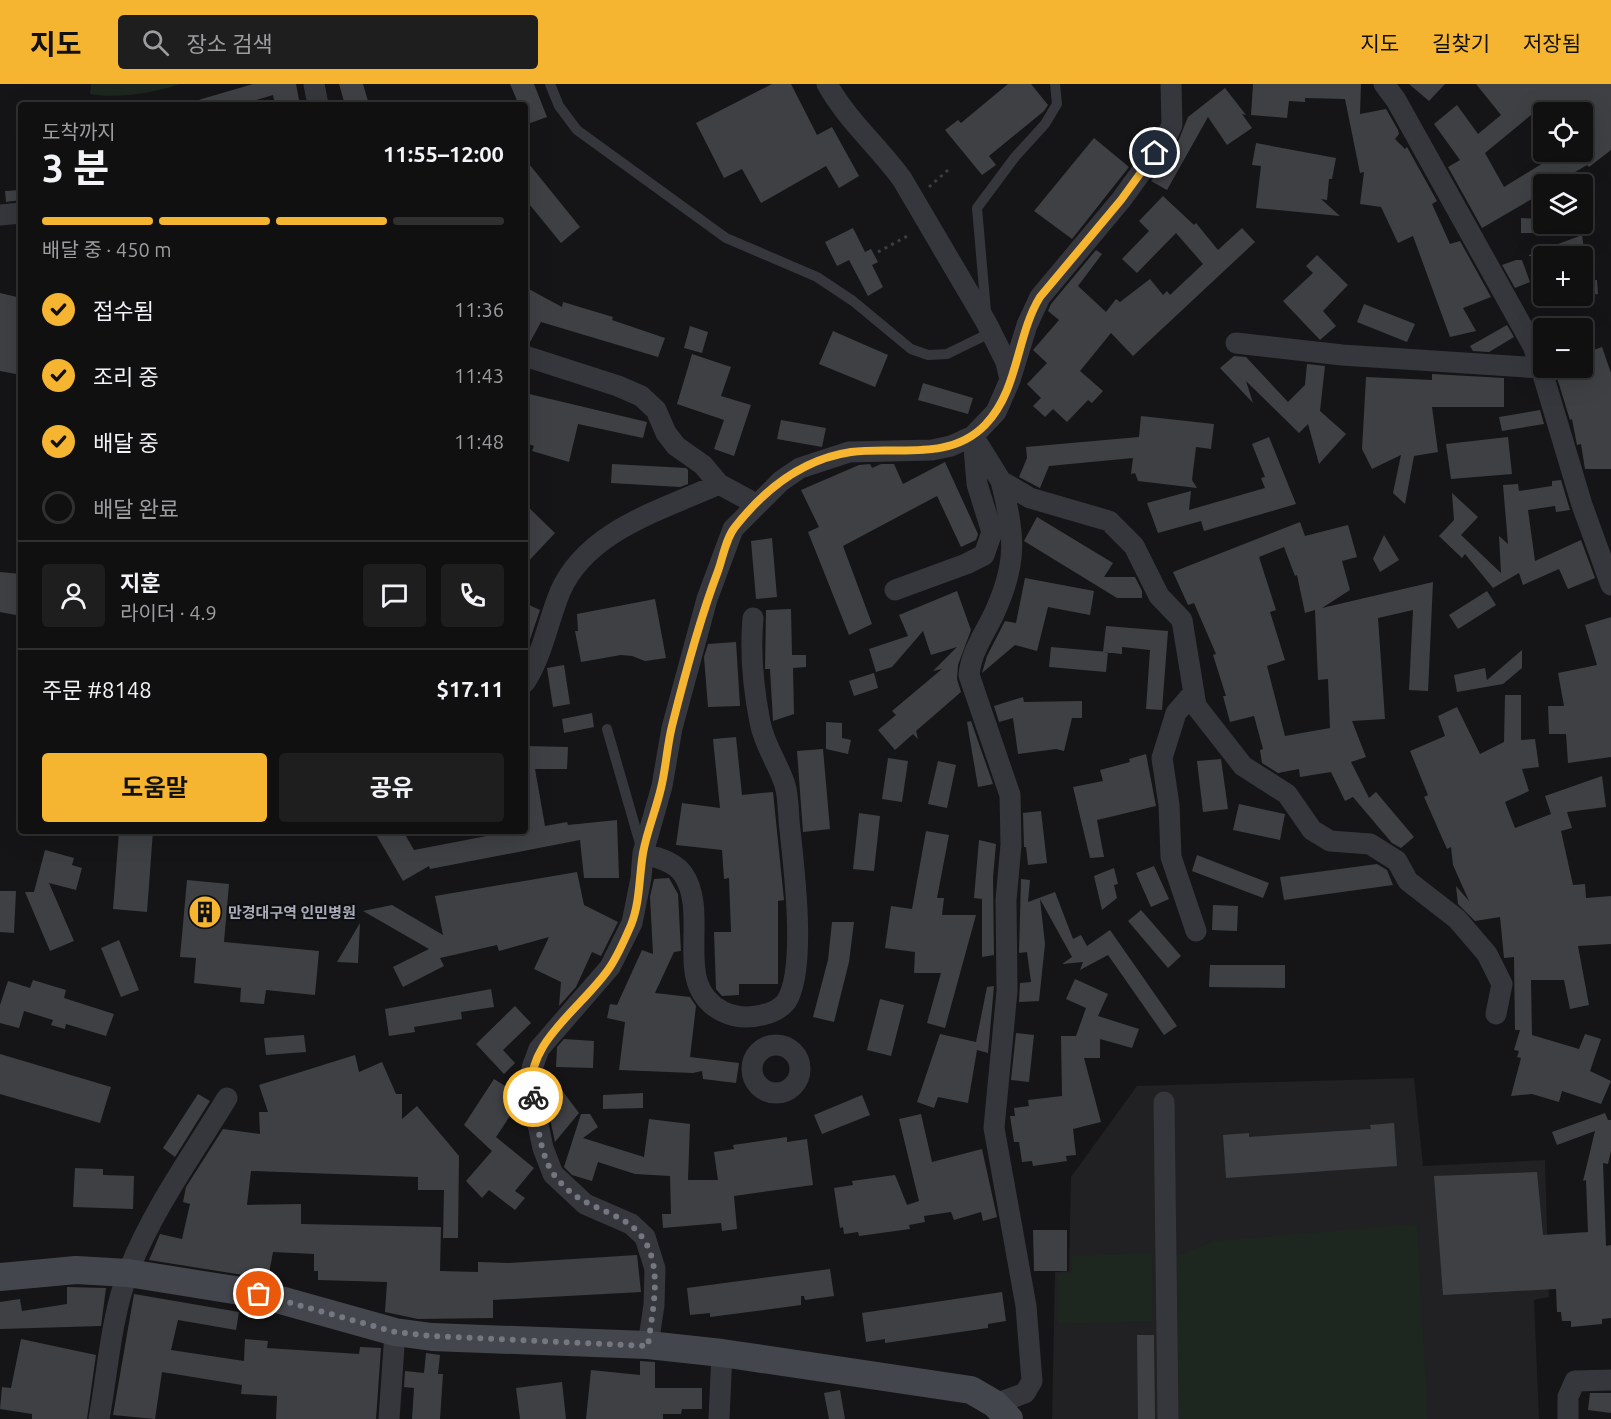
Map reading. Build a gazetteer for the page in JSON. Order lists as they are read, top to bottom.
{
  "places": {
    "building": ["만경대구역 인민병원"]
  },
  "page": {
    "header": "지도",
    "search": "장소 검색",
    "nav": ["지도", "길찾기", "저장됨"],
    "map_buttons": ["+", "−"],
    "heading": ["3 분", "도착까지", "11:55–12:00"],
    "panel": [
      "지훈",
      "라이더 · 4.9",
      "주문 #8148",
      "$17.11"
    ],
    "bar": "배달 중 · 450 m",
    "list": [
      ["접수됨", "11:36"],
      ["조리 중", "11:43"],
      ["배달 중", "11:48"],
      "배달 완료"
    ],
    "buttons": ["도움말", "공유"]
  }
}
